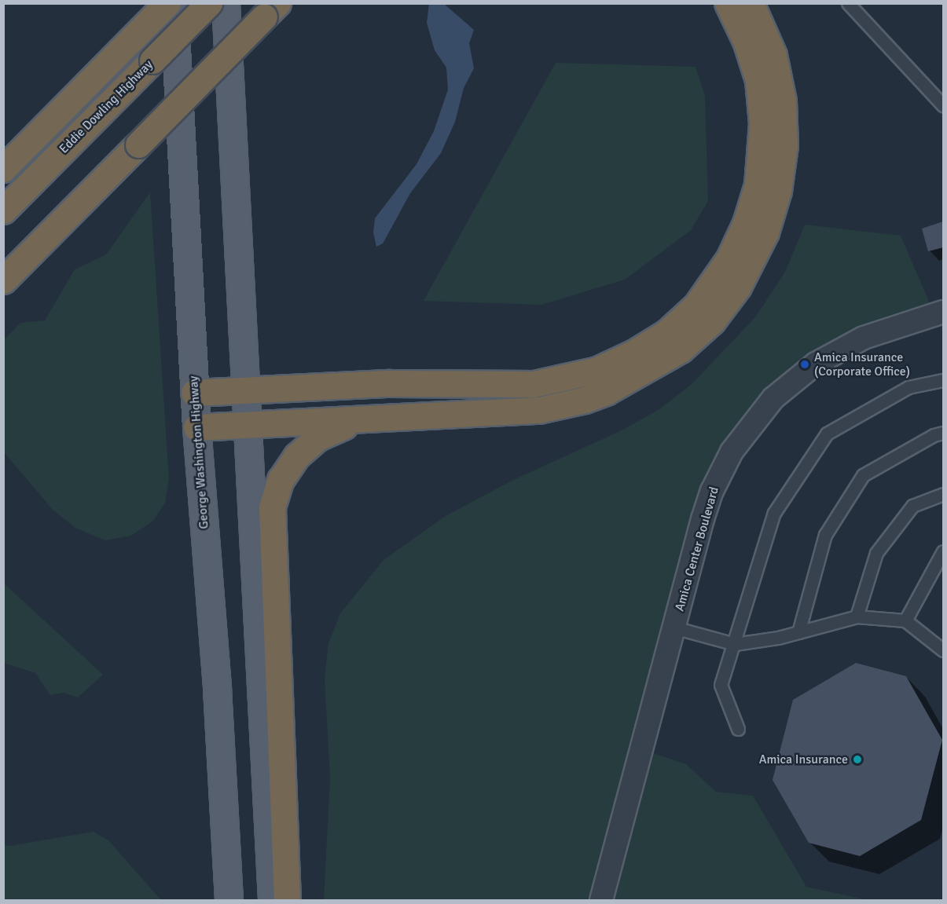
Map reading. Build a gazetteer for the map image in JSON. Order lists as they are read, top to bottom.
{
  "streets": {
    "highway": ["Eddie Dowling Highway"],
    "main road": ["George Washington Highway"],
    "street": ["Amica Center Boulevard"]
  },
  "places": ["Amica Insurance (Corporate Office)", "Amica Insurance"]
}
